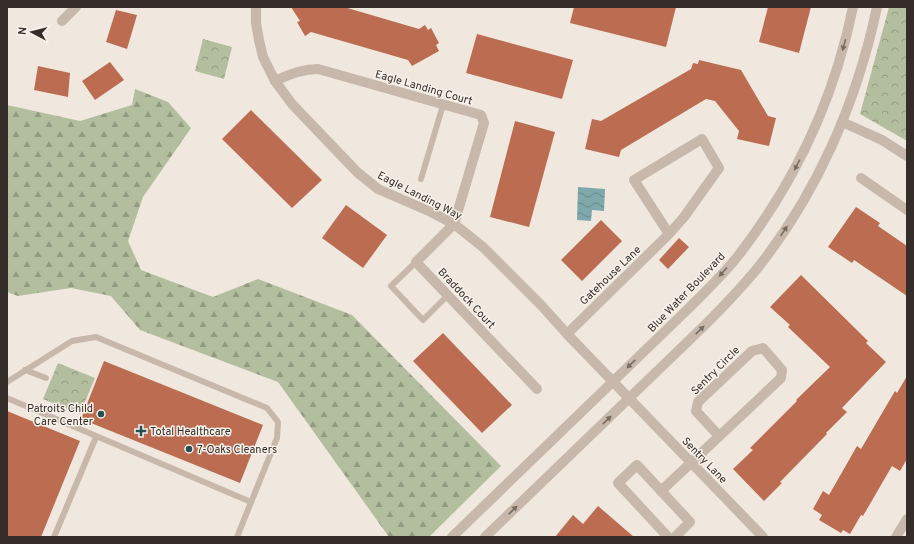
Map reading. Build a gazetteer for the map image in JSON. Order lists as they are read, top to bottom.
{
  "streets": {
    "street": [
      "Eagle Landing Court",
      "Eagle Landing Way",
      "Gatehouse Lane",
      "Blue Water Boulevard",
      "Braddock Court",
      "Sentry Circle",
      "Sentry Lane"
    ]
  },
  "crossings": [
    ["Eagle Landing Court", "Eagle Landing Way"],
    ["Eagle Landing Way", "Gatehouse Lane"],
    ["Eagle Landing Way", "Blue Water Boulevard"],
    ["Eagle Landing Way", "Sentry Lane"],
    ["Sentry Circle", "Sentry Lane"]
  ],
  "places": {
    "other": ["Patroits Child Care Center", "7-Oaks Cleaners"],
    "health": ["Total Healthcare"]
  },
  "north": "left"
}
